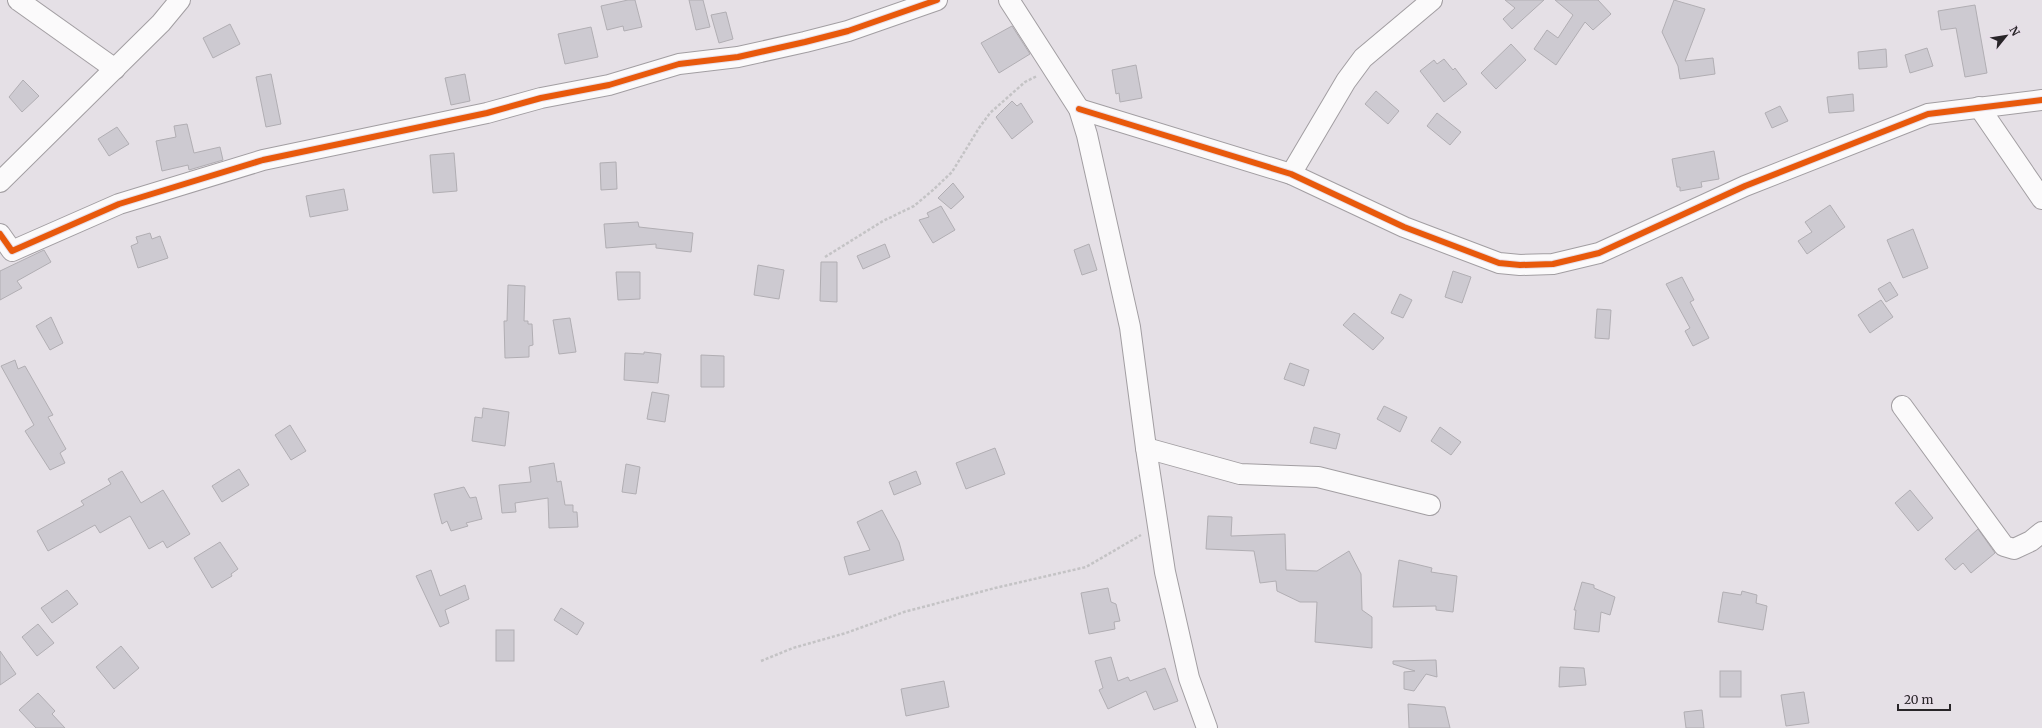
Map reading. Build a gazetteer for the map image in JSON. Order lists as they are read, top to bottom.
{
  "scale_bar": "20 m",
  "north": "top right"
}
